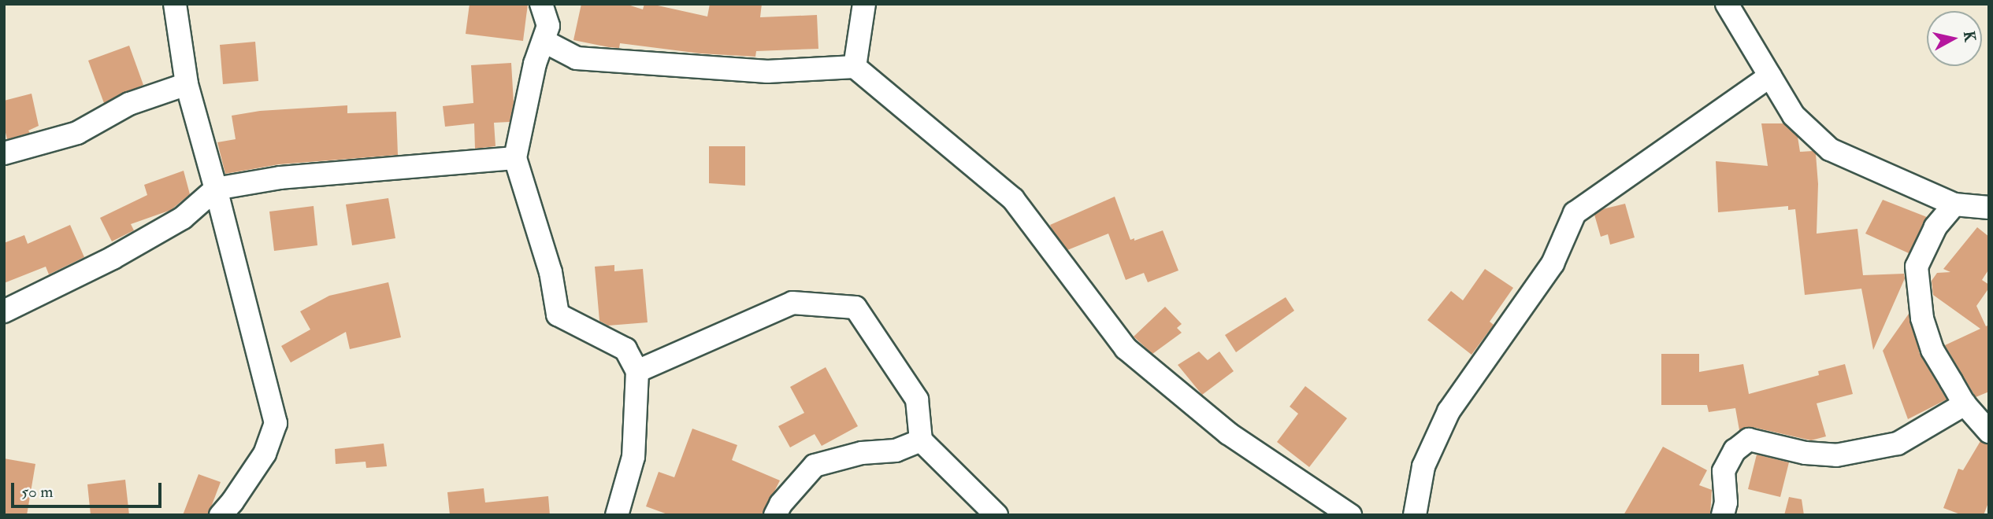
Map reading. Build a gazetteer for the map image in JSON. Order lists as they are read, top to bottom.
{
  "scale_bar": "50 m",
  "north": "right"
}
